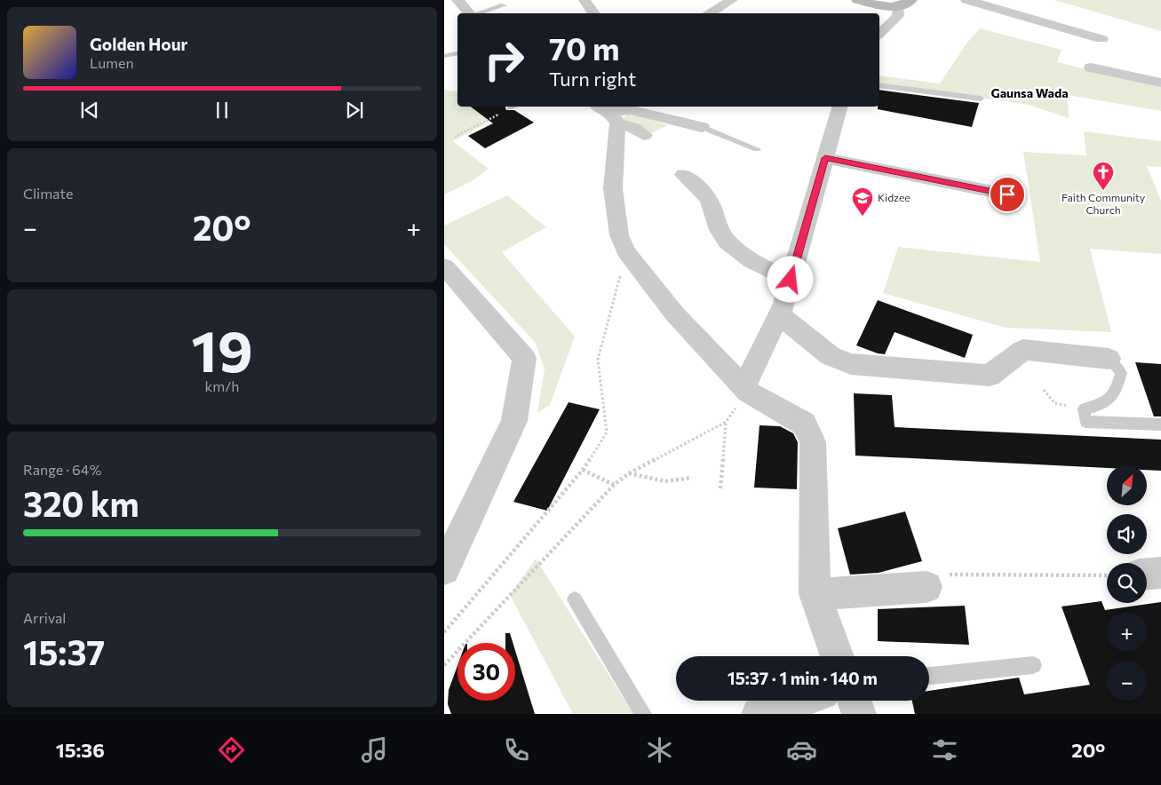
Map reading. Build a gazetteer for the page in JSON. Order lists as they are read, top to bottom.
{
  "districts": ["Gaunsa Wada"],
  "places": {
    "church": ["Faith Community Church"],
    "school or university": ["Kidzee"]
  },
  "north": "top right",
  "page": {
    "turn": ["70 m", "Turn right"],
    "song": ["Golden Hour", "Lumen"],
    "tile": [
      "Climate",
      ["19", "km/h"],
      ["Range · 64%", "320 km"],
      ["Arrival", "15:37"]
    ],
    "heat": ["−", "20°", "+"],
    "map_buttons": ["+", "−"],
    "limit": "30",
    "trip": "15:37 · 1 min · 140 m",
    "tabs": ["15:36", "20°"]
  }
}
